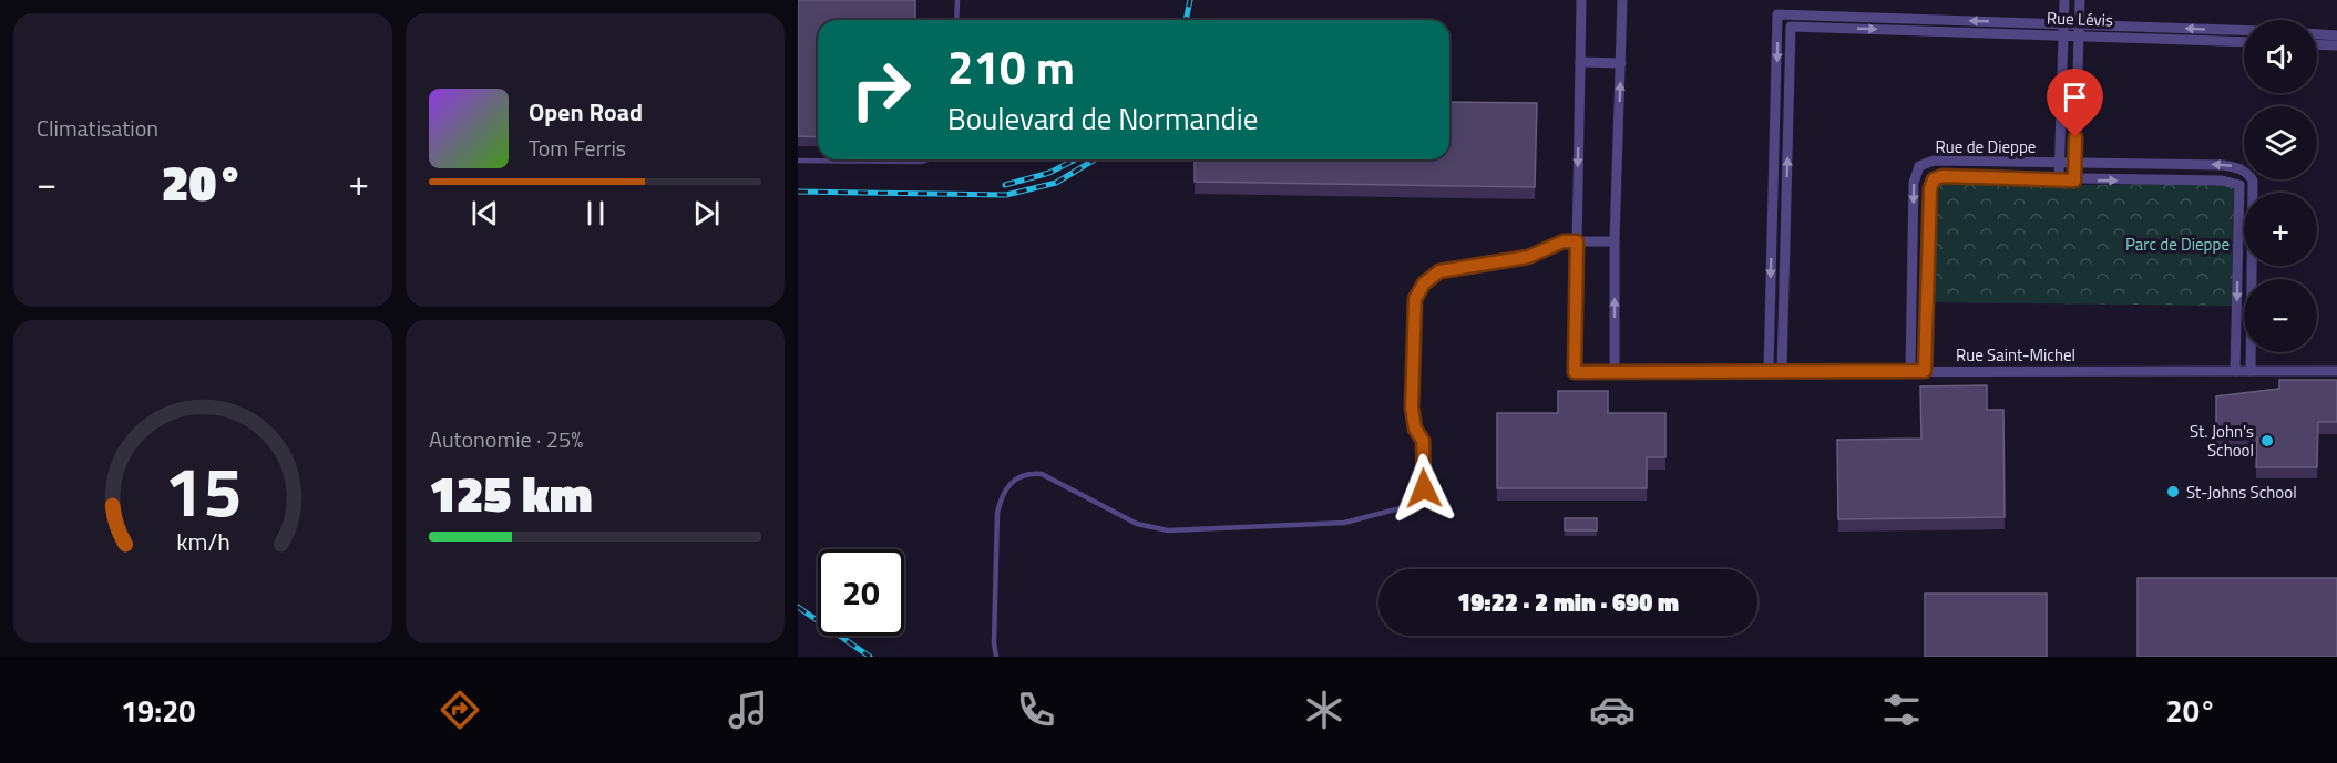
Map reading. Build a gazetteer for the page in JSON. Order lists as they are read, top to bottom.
{
  "streets": {
    "street": ["Rue Lévis", "Rue de Dieppe", "Rue Saint-Michel"]
  },
  "crossings": [
    ["Rue de Dieppe", "Rue Saint-Michel"]
  ],
  "parks": ["Parc de Dieppe"],
  "places": ["St. John's School", "St-Johns School"],
  "page": {
    "tile": [
      "Climatisation",
      ["Autonomie · 25%", "125 km"]
    ],
    "map_buttons": ["+", "−"],
    "turn": ["210 m", "Boulevard de Normandie"],
    "song": ["Open Road", "Tom Ferris"],
    "heat": ["−", "20°", "+"],
    "limit": "20",
    "trip": "19:22 · 2 min · 690 m",
    "tabs": ["19:20", "20°"],
    "gauge": ["15", "km/h"]
  }
}
